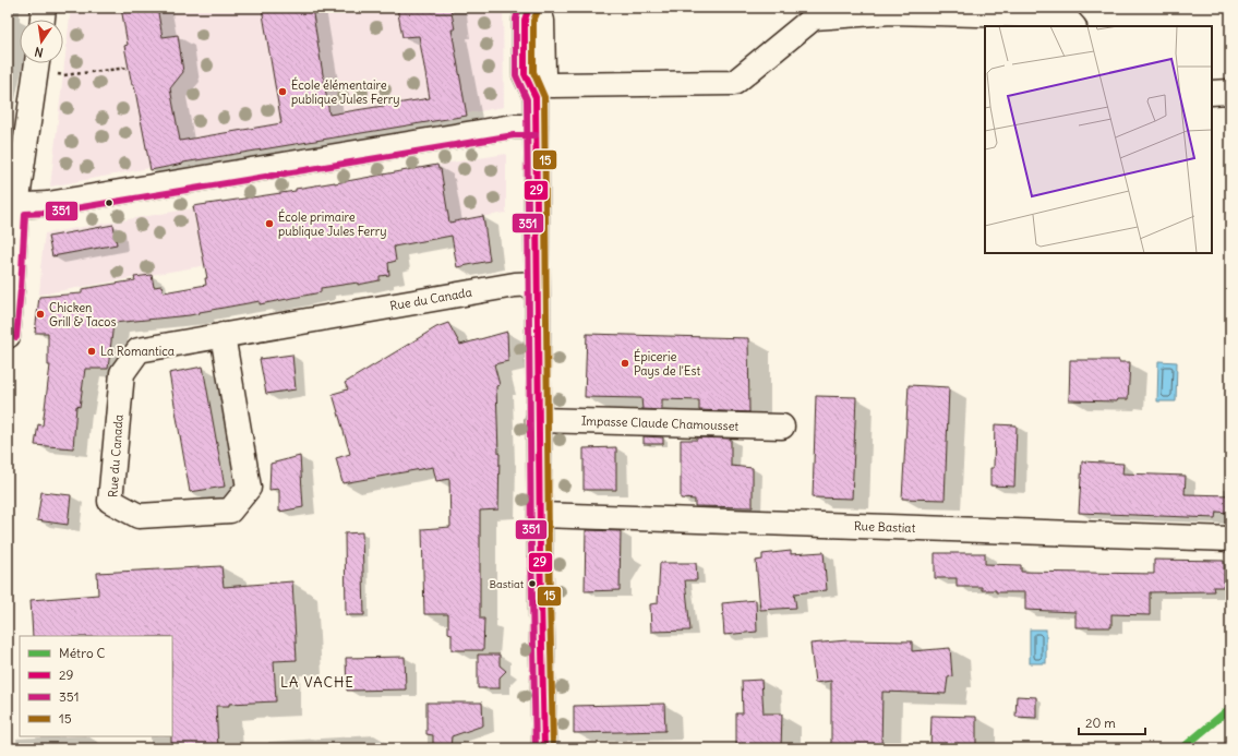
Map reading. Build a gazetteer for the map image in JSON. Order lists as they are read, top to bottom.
{
  "streets": {
    "street": ["Rue du Canada", "Impasse Claude Chamousset", "Rue Bastiat"]
  },
  "districts": ["LA VACHE"],
  "places": [
    "École élémentaire publique Jules Ferry",
    "École primaire publique Jules Ferry",
    "Chicken Grill & Tacos",
    "La Romantica",
    "Épicerie Pays de l'Est",
    "Bastiat"
  ],
  "lines": [
    "transit line 29",
    "transit line 351",
    "transit line 15",
    "metro line C"
  ],
  "legend": [
    "Métro C",
    "29",
    "351",
    "15"
  ],
  "scale_bar": "20 m",
  "north": "bottom"
}
